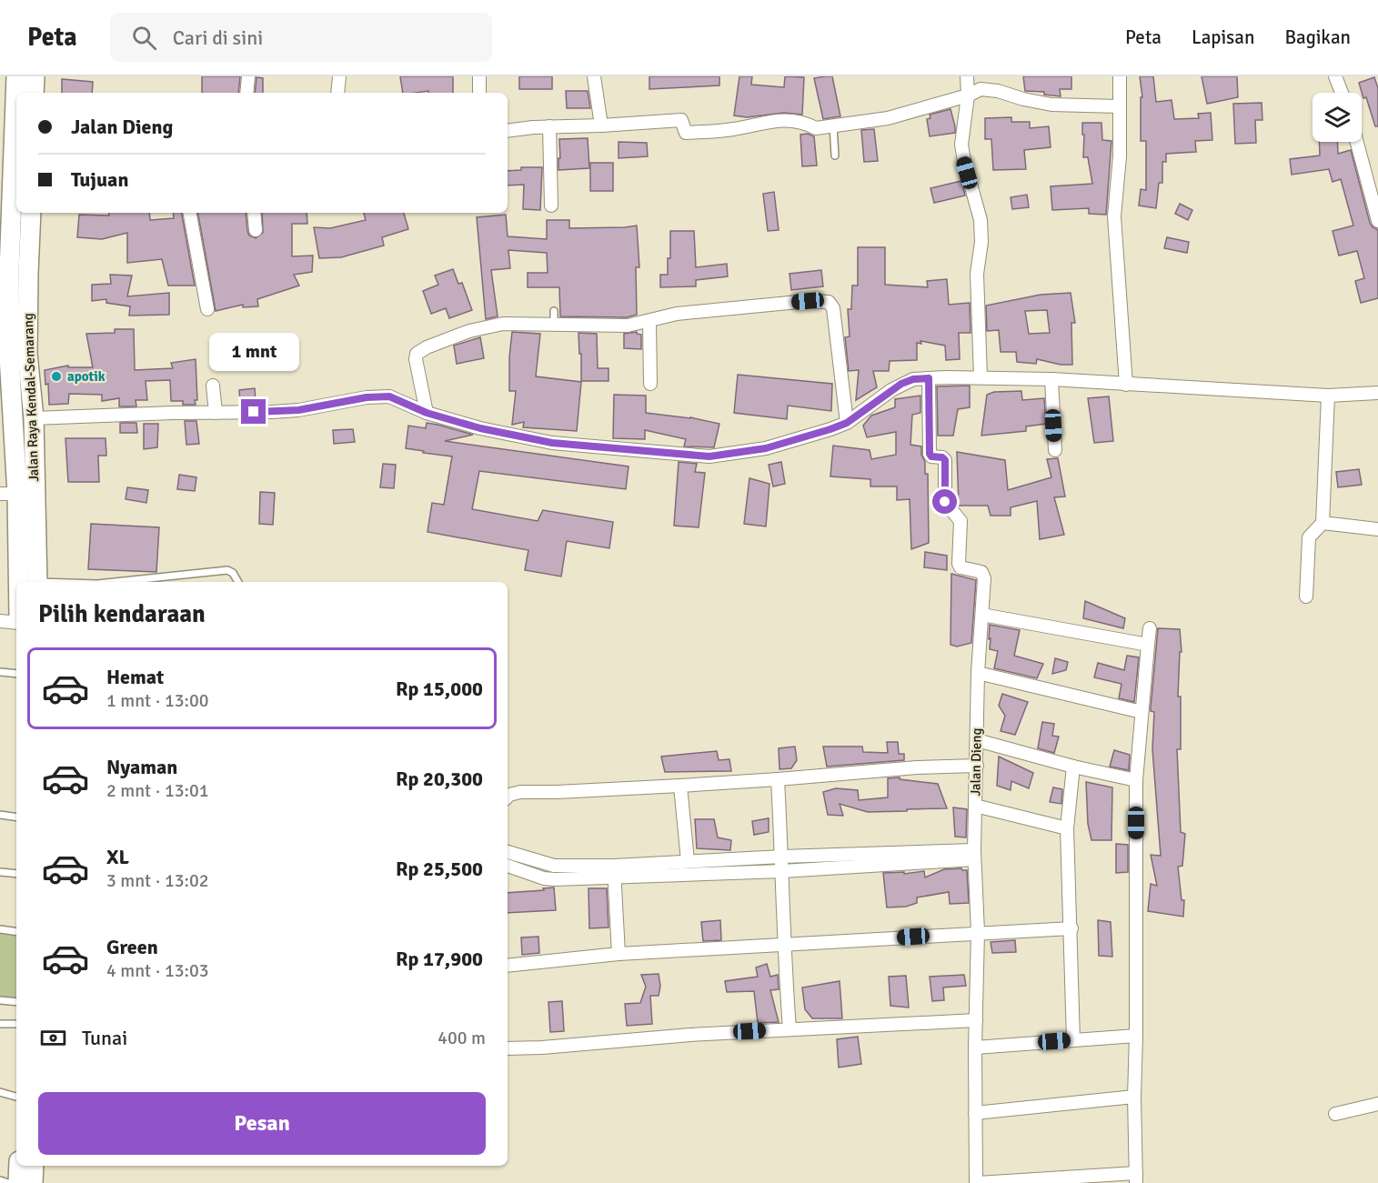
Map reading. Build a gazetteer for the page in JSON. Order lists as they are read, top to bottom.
{
  "streets": {
    "highway": ["Jalan Raya Kendal-Semarang"],
    "street": ["Jalan Dieng"]
  },
  "places": ["apotik"],
  "page": {
    "header": "Peta",
    "search": "Cari di sini",
    "nav": ["Peta", "Lapisan", "Bagikan"],
    "banner": ["Jalan Dieng", "Tujuan"],
    "bubble": "1 mnt",
    "heading": "Pilih kendaraan",
    "list": [
      {
        "name": "Hemat",
        "note": "1 mnt · 13:00",
        "value": "Rp 15,000"
      },
      {
        "name": "Nyaman",
        "note": "2 mnt · 13:01",
        "value": "Rp 20,300"
      },
      {
        "name": "XL",
        "note": "3 mnt · 13:02",
        "value": "Rp 25,500"
      },
      {
        "name": "Green",
        "note": "4 mnt · 13:03",
        "value": "Rp 17,900"
      }
    ],
    "pay": ["Tunai", "400 m"],
    "buttons": "Pesan"
  }
}
